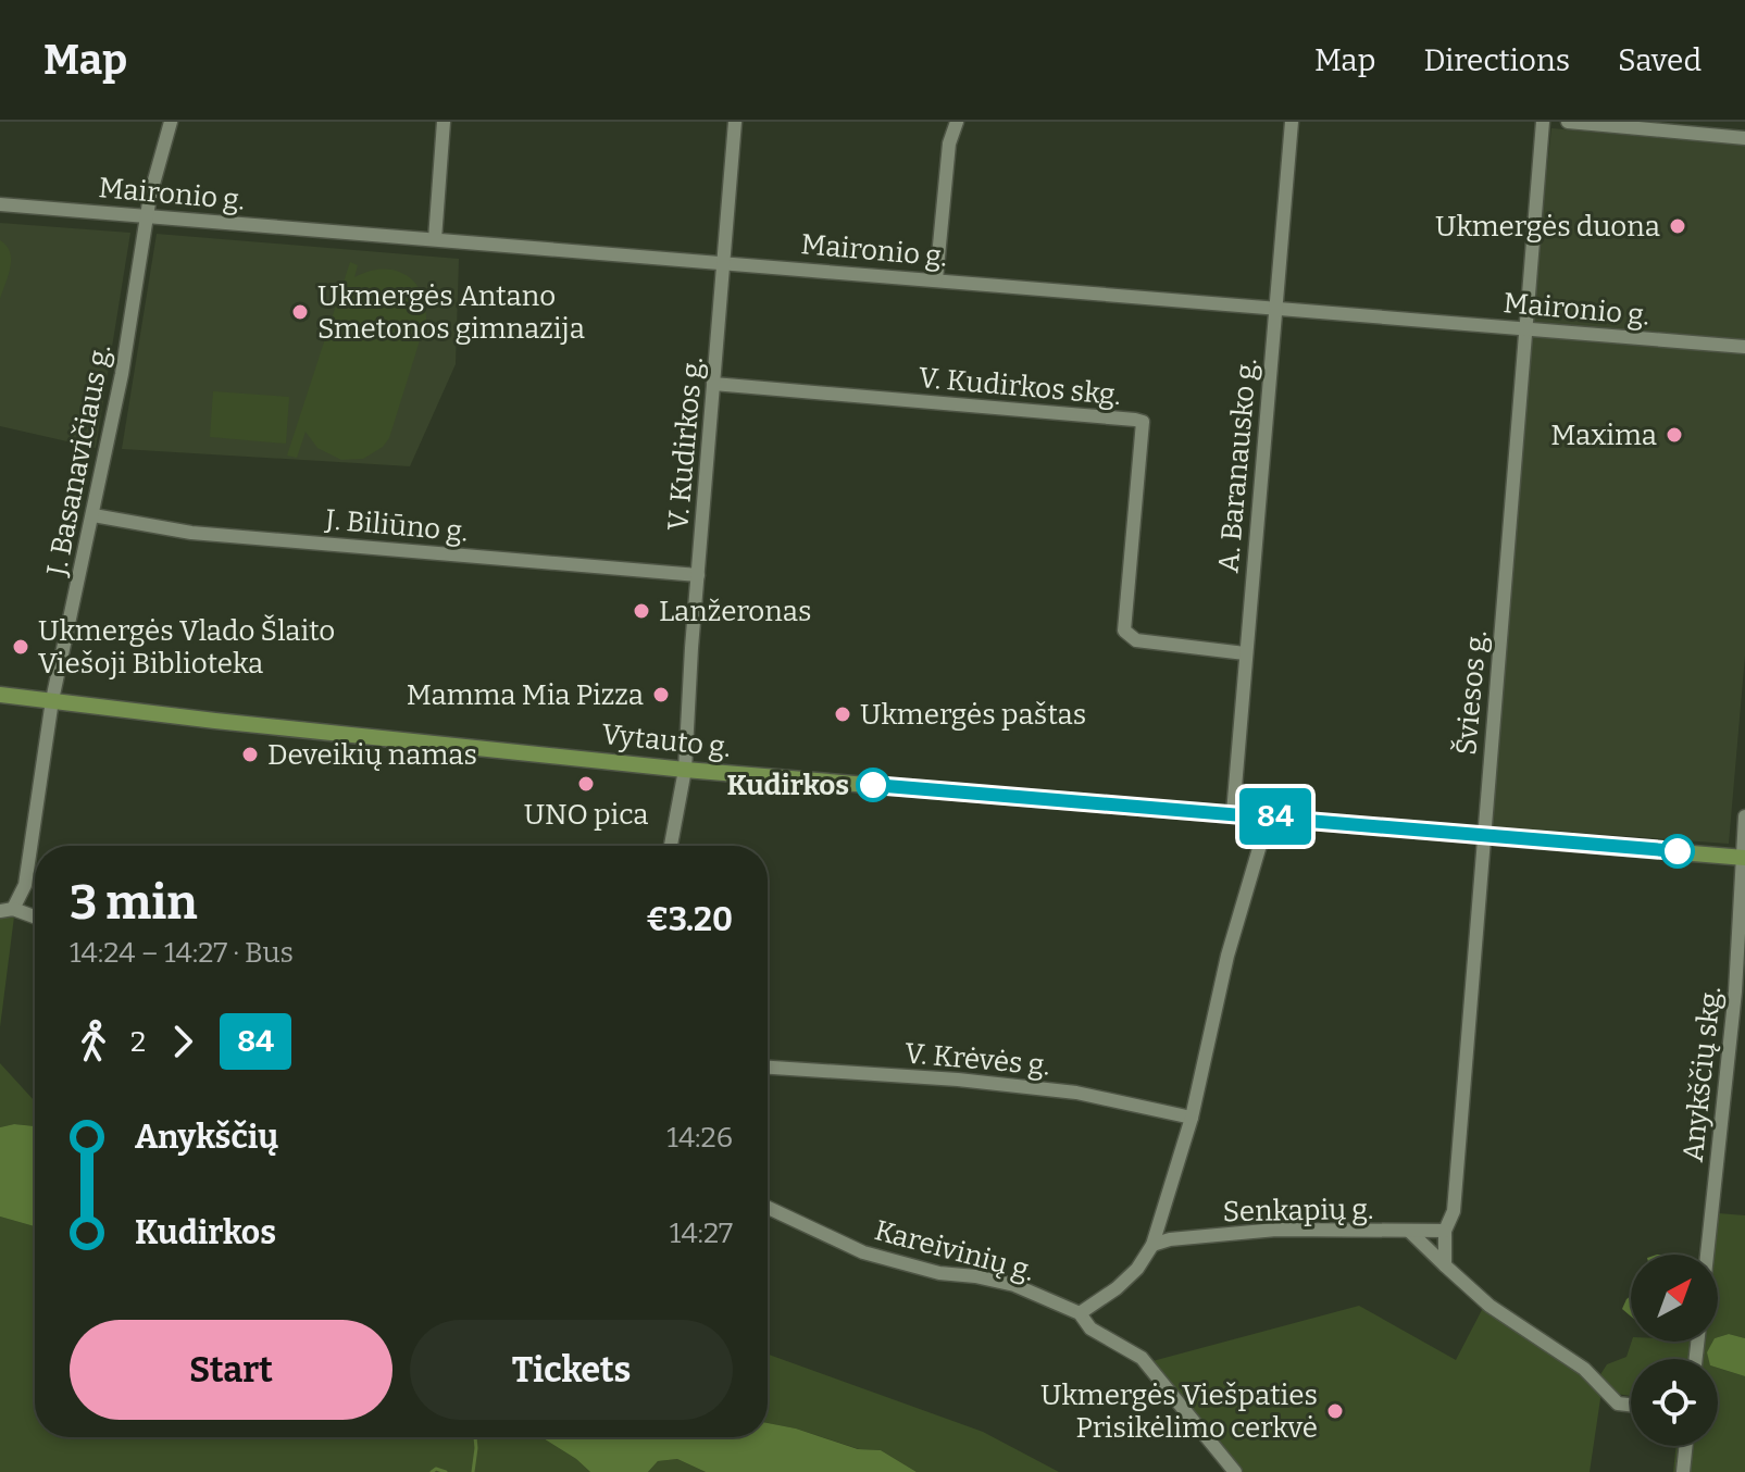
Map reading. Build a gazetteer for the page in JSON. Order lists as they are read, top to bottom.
{
  "streets": {
    "main road": ["Vytauto g."],
    "street": [
      "Maironio g.",
      "V. Kudirkos skg.",
      "V. Kudirkos g.",
      "J. Basanavičiaus g.",
      "A. Baranausko g.",
      "J. Biliūno g.",
      "Šviesos g.",
      "V. Krėvės g.",
      "Anykščių skg.",
      "Senkapių g.",
      "Kareivinių g."
    ]
  },
  "crossings": [
    ["Maironio g.", "V. Kudirkos g."],
    ["Maironio g.", "J. Basanavičiaus g."],
    ["Maironio g.", "A. Baranausko g."],
    ["Maironio g.", "Šviesos g."],
    ["V. Kudirkos skg.", "V. Kudirkos g."],
    ["V. Kudirkos skg.", "A. Baranausko g."],
    ["V. Kudirkos g.", "J. Biliūno g."],
    ["V. Kudirkos g.", "Vytauto g."],
    ["J. Basanavičiaus g.", "J. Biliūno g."],
    ["J. Basanavičiaus g.", "Vytauto g."],
    ["A. Baranausko g.", "Vytauto g."],
    ["Šviesos g.", "Vytauto g."],
    ["Šviesos g.", "Senkapių g."],
    ["Vytauto g.", "Anykščių skg."]
  ],
  "places": [
    "Ukmergės duona",
    "Ukmergės Antano Smetonos gimnazija",
    "Maxima",
    "Lanžeronas",
    "Ukmergės Vlado Šlaito Viešoji Biblioteka",
    "Mamma Mia Pizza",
    "Ukmergės paštas",
    "Deveikių namas",
    "UNO pica",
    "Kudirkos",
    "Ukmergės Viešpaties Prisikėlimo cerkvė"
  ],
  "lines": ["bus line 84"],
  "north": "top right",
  "page": {
    "header": "Map",
    "nav": ["Map", "Directions", "Saved"],
    "on_map": "84",
    "heading": ["3 min", "14:24 – 14:27 · Bus", "€3.20"],
    "legs": ["2", "84"],
    "list": [
      {
        "name": "Anykščių",
        "value": "14:26"
      },
      {
        "name": "Kudirkos",
        "value": "14:27"
      }
    ],
    "buttons": ["Start", "Tickets"]
  }
}
